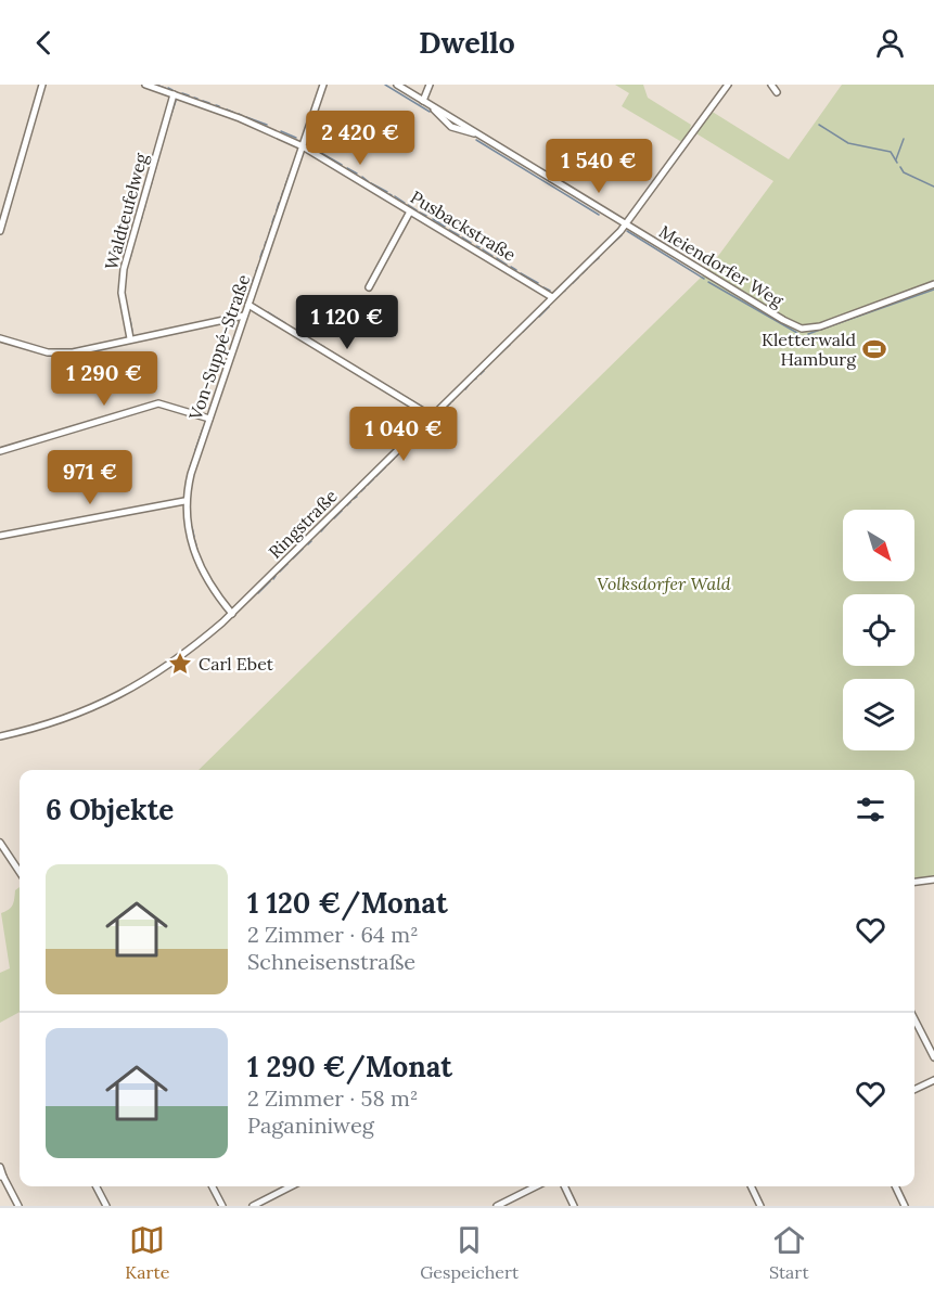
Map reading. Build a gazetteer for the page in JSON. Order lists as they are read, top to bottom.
{
  "streets": {
    "street": [
      "Waldteufelweg",
      "Pusbackstraße",
      "Meiendorfer Weg",
      "Von-Suppé-Straße",
      "Ringstraße"
    ]
  },
  "crossings": [
    ["Waldteufelweg", "Pusbackstraße"],
    ["Pusbackstraße", "Von-Suppé-Straße"],
    ["Pusbackstraße", "Ringstraße"],
    ["Meiendorfer Weg", "Ringstraße"],
    ["Von-Suppé-Straße", "Ringstraße"]
  ],
  "parks": ["Volksdorfer Wald"],
  "places": {
    "sports": ["Kletterwald Hamburg"],
    "place": ["Carl Ebet"]
  },
  "north": "bottom right",
  "page": {
    "header": "Dwello",
    "price": [
      "2 420 €",
      "1 540 €",
      "1 120 €",
      "1 290 €",
      "1 040 €",
      "971 €"
    ],
    "heading": "6 Objekte",
    "list": [
      {
        "name": "1 120 €/Monat",
        "note": "2 Zimmer · 64 m² · Schneisenstraße"
      },
      {
        "name": "1 290 €/Monat",
        "note": "2 Zimmer · 58 m² · Paganiniweg"
      }
    ],
    "tabs": ["Karte", "Gespeichert", "Start"]
  }
}
